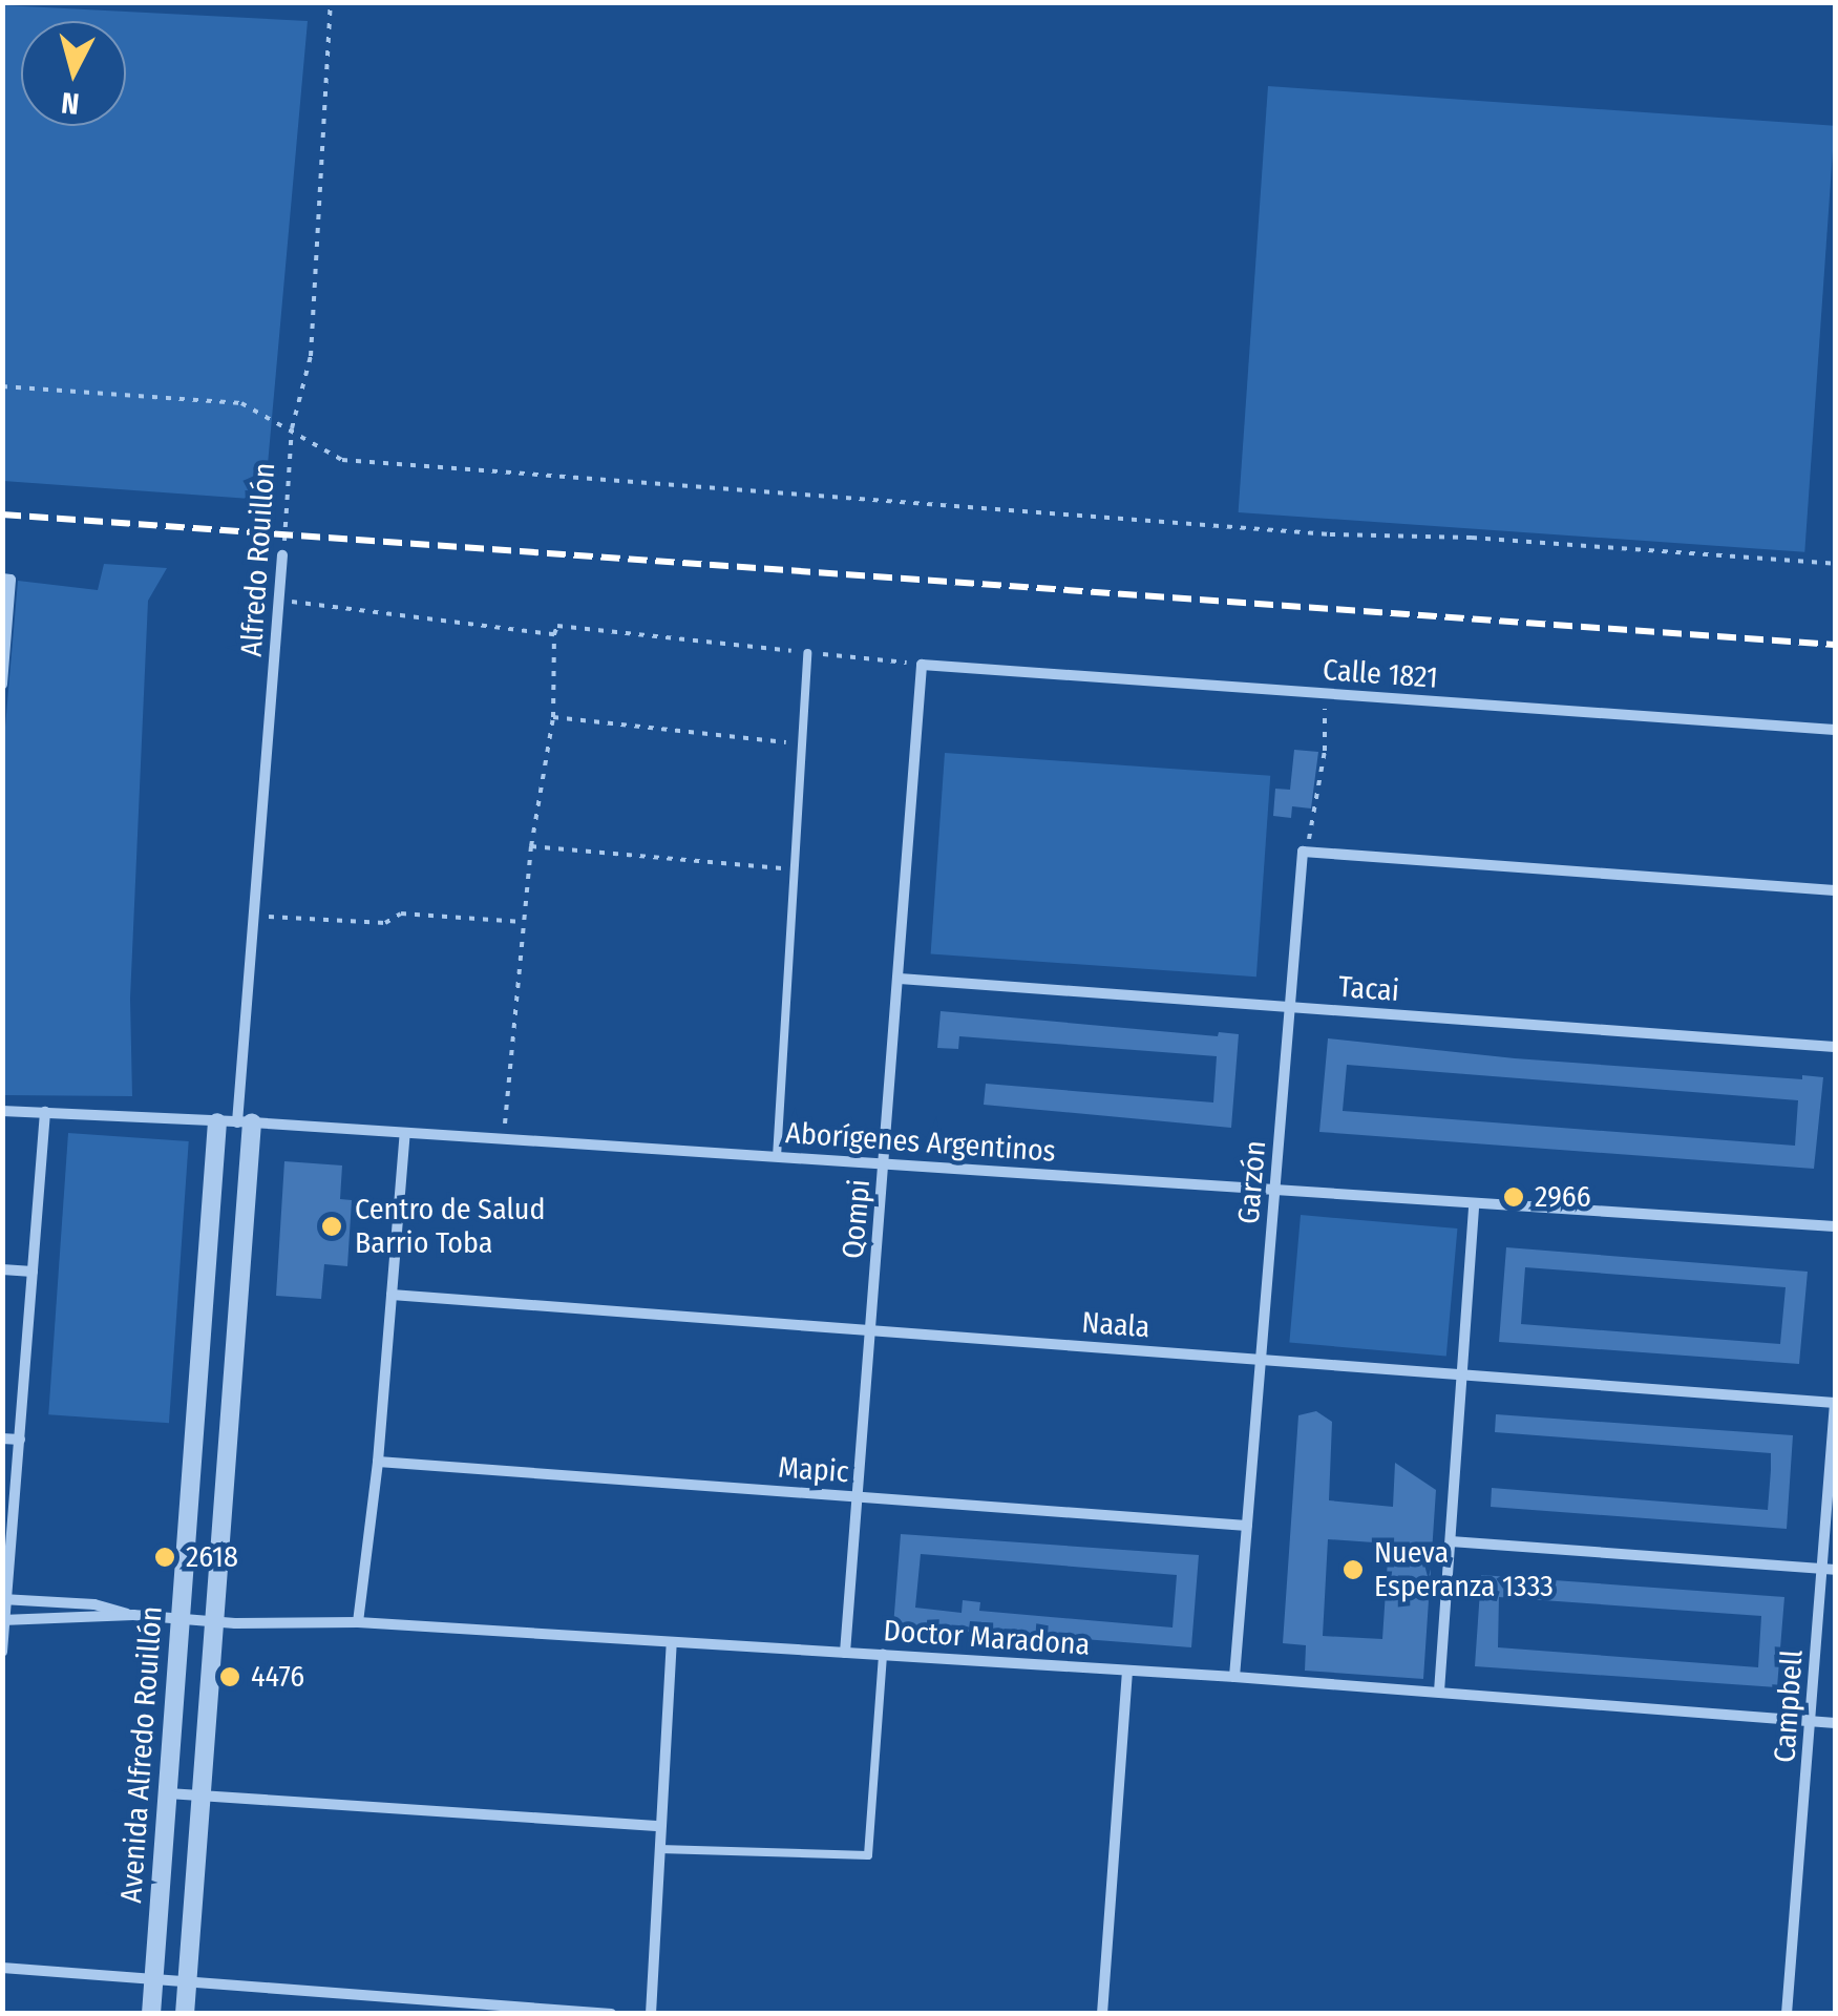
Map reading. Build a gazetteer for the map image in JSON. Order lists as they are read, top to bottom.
{
  "streets": {
    "street": [
      "Alfredo Rouillón",
      "Calle 1821",
      "Tacai",
      "Aborígenes Argentinos",
      "Garzón",
      "Qompi",
      "Naala",
      "Mapic",
      "Doctor Maradona",
      "Campbell",
      "Avenida Alfredo Rouillón"
    ]
  },
  "crossings": [
    ["Alfredo Rouillón", "Aborígenes Argentinos"],
    ["Alfredo Rouillón", "Avenida Alfredo Rouillón"],
    ["Calle 1821", "Qompi"],
    ["Tacai", "Garzón"],
    ["Tacai", "Qompi"],
    ["Aborígenes Argentinos", "Garzón"],
    ["Aborígenes Argentinos", "Qompi"],
    ["Aborígenes Argentinos", "Avenida Alfredo Rouillón"],
    ["Garzón", "Naala"],
    ["Garzón", "Mapic"],
    ["Garzón", "Doctor Maradona"],
    ["Qompi", "Naala"],
    ["Qompi", "Mapic"],
    ["Qompi", "Doctor Maradona"],
    ["Naala", "Campbell"],
    ["Doctor Maradona", "Campbell"],
    ["Doctor Maradona", "Avenida Alfredo Rouillón"]
  ],
  "places": [
    "2966",
    "Centro de Salud Barrio Toba",
    "2618",
    "Nueva Esperanza 1333",
    "4476"
  ],
  "north": "bottom"
}
